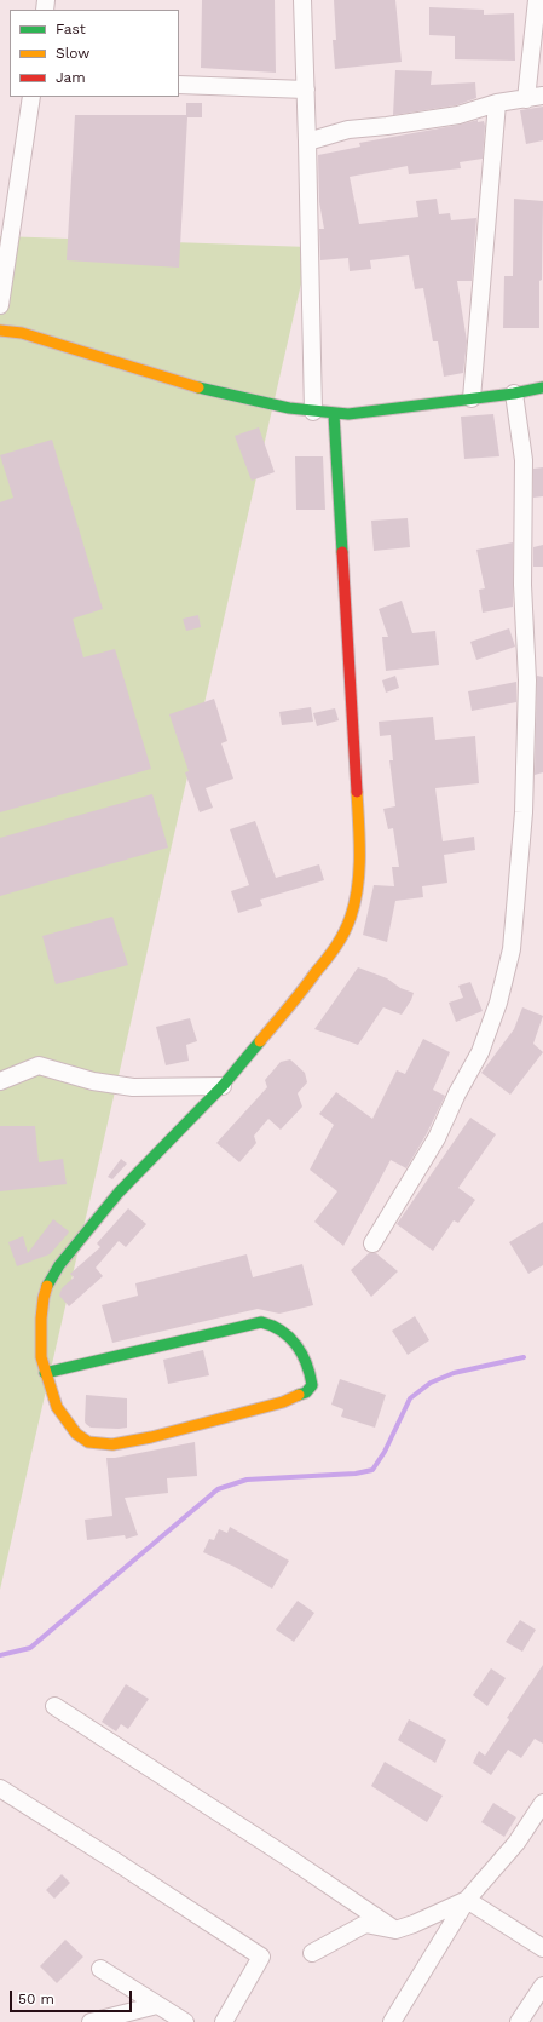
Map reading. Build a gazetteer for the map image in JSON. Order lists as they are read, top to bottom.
{
  "legend": ["Fast", "Slow", "Jam"],
  "scale_bar": "50 m"
}
